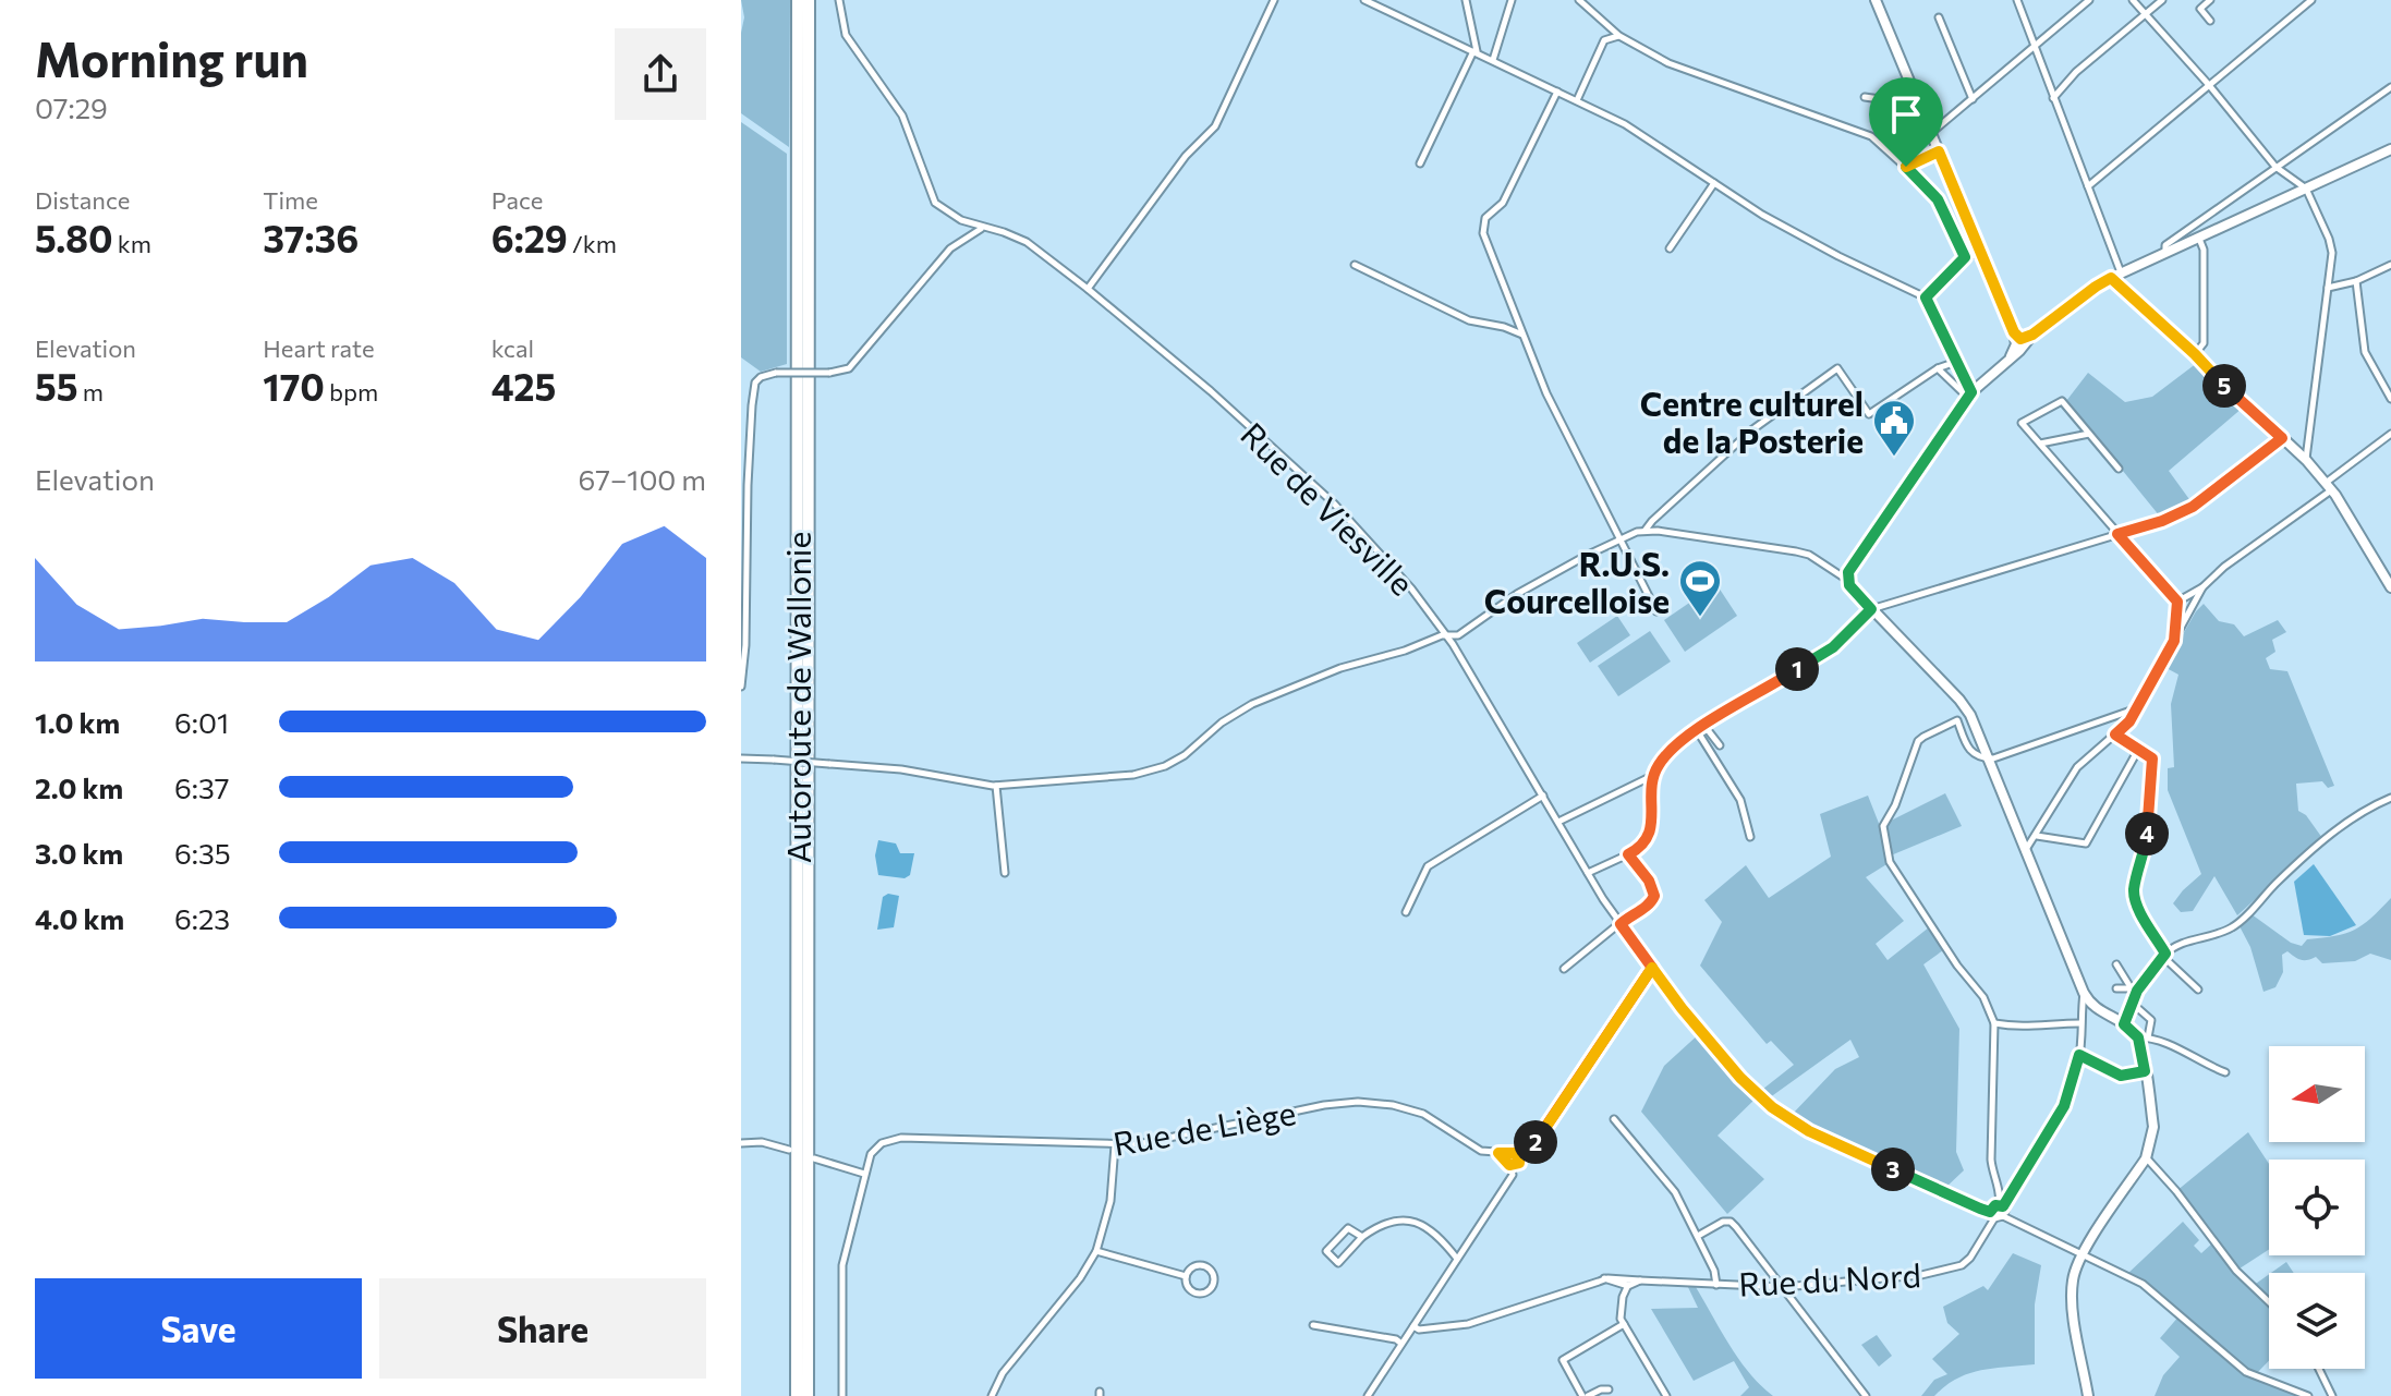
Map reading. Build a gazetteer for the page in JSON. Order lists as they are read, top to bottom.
{
  "streets": {
    "highway": ["Autoroute de Wallonie"],
    "street": ["Rue de Viesville", "Rue de Liège", "Rue du Nord"]
  },
  "places": {
    "public building": ["Centre culturel de la Posterie"],
    "sports": ["R.U.S. Courcelloise"]
  },
  "north": "left",
  "page": {
    "heading": ["Morning run", "07:29"],
    "stats": [
      ["Distance", "5.80 km"],
      ["Time", "37:36"],
      ["Pace", "6:29 /km"],
      ["Elevation", "55 m"],
      ["Heart rate", "170 bpm"],
      ["kcal", "425"]
    ],
    "pins": [
      "5",
      "1",
      "4",
      "2",
      "3"
    ],
    "chart": ["Elevation", "67–100 m"],
    "list": [
      {
        "name": "1.0 km",
        "note": "6:01"
      },
      {
        "name": "2.0 km",
        "note": "6:37"
      },
      {
        "name": "3.0 km",
        "note": "6:35"
      },
      {
        "name": "4.0 km",
        "note": "6:23"
      }
    ],
    "buttons": ["Save", "Share"]
  }
}
